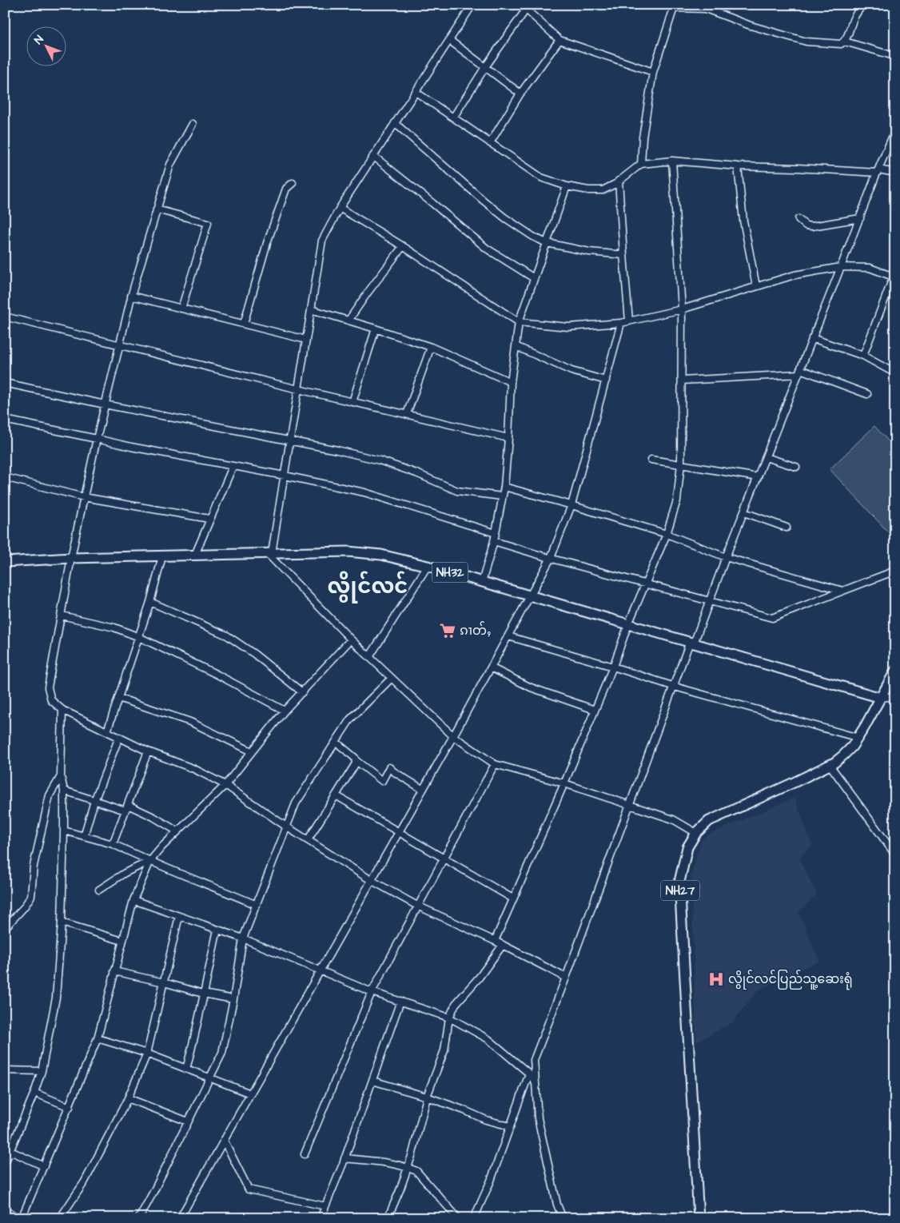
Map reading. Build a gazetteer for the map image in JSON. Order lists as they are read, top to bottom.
{
  "streets": {
    "highway": ["NH32", "NH27"]
  },
  "crossings": [
    ["NH32", "NH27"]
  ],
  "districts": ["လွိုင်လင်"],
  "places": {
    "supermarket": ["ၵၢတ်ႇ"],
    "hospital": ["လွိုင်လင်ပြည်သူ့ဆေးရုံ"]
  },
  "north": "top left"
}
